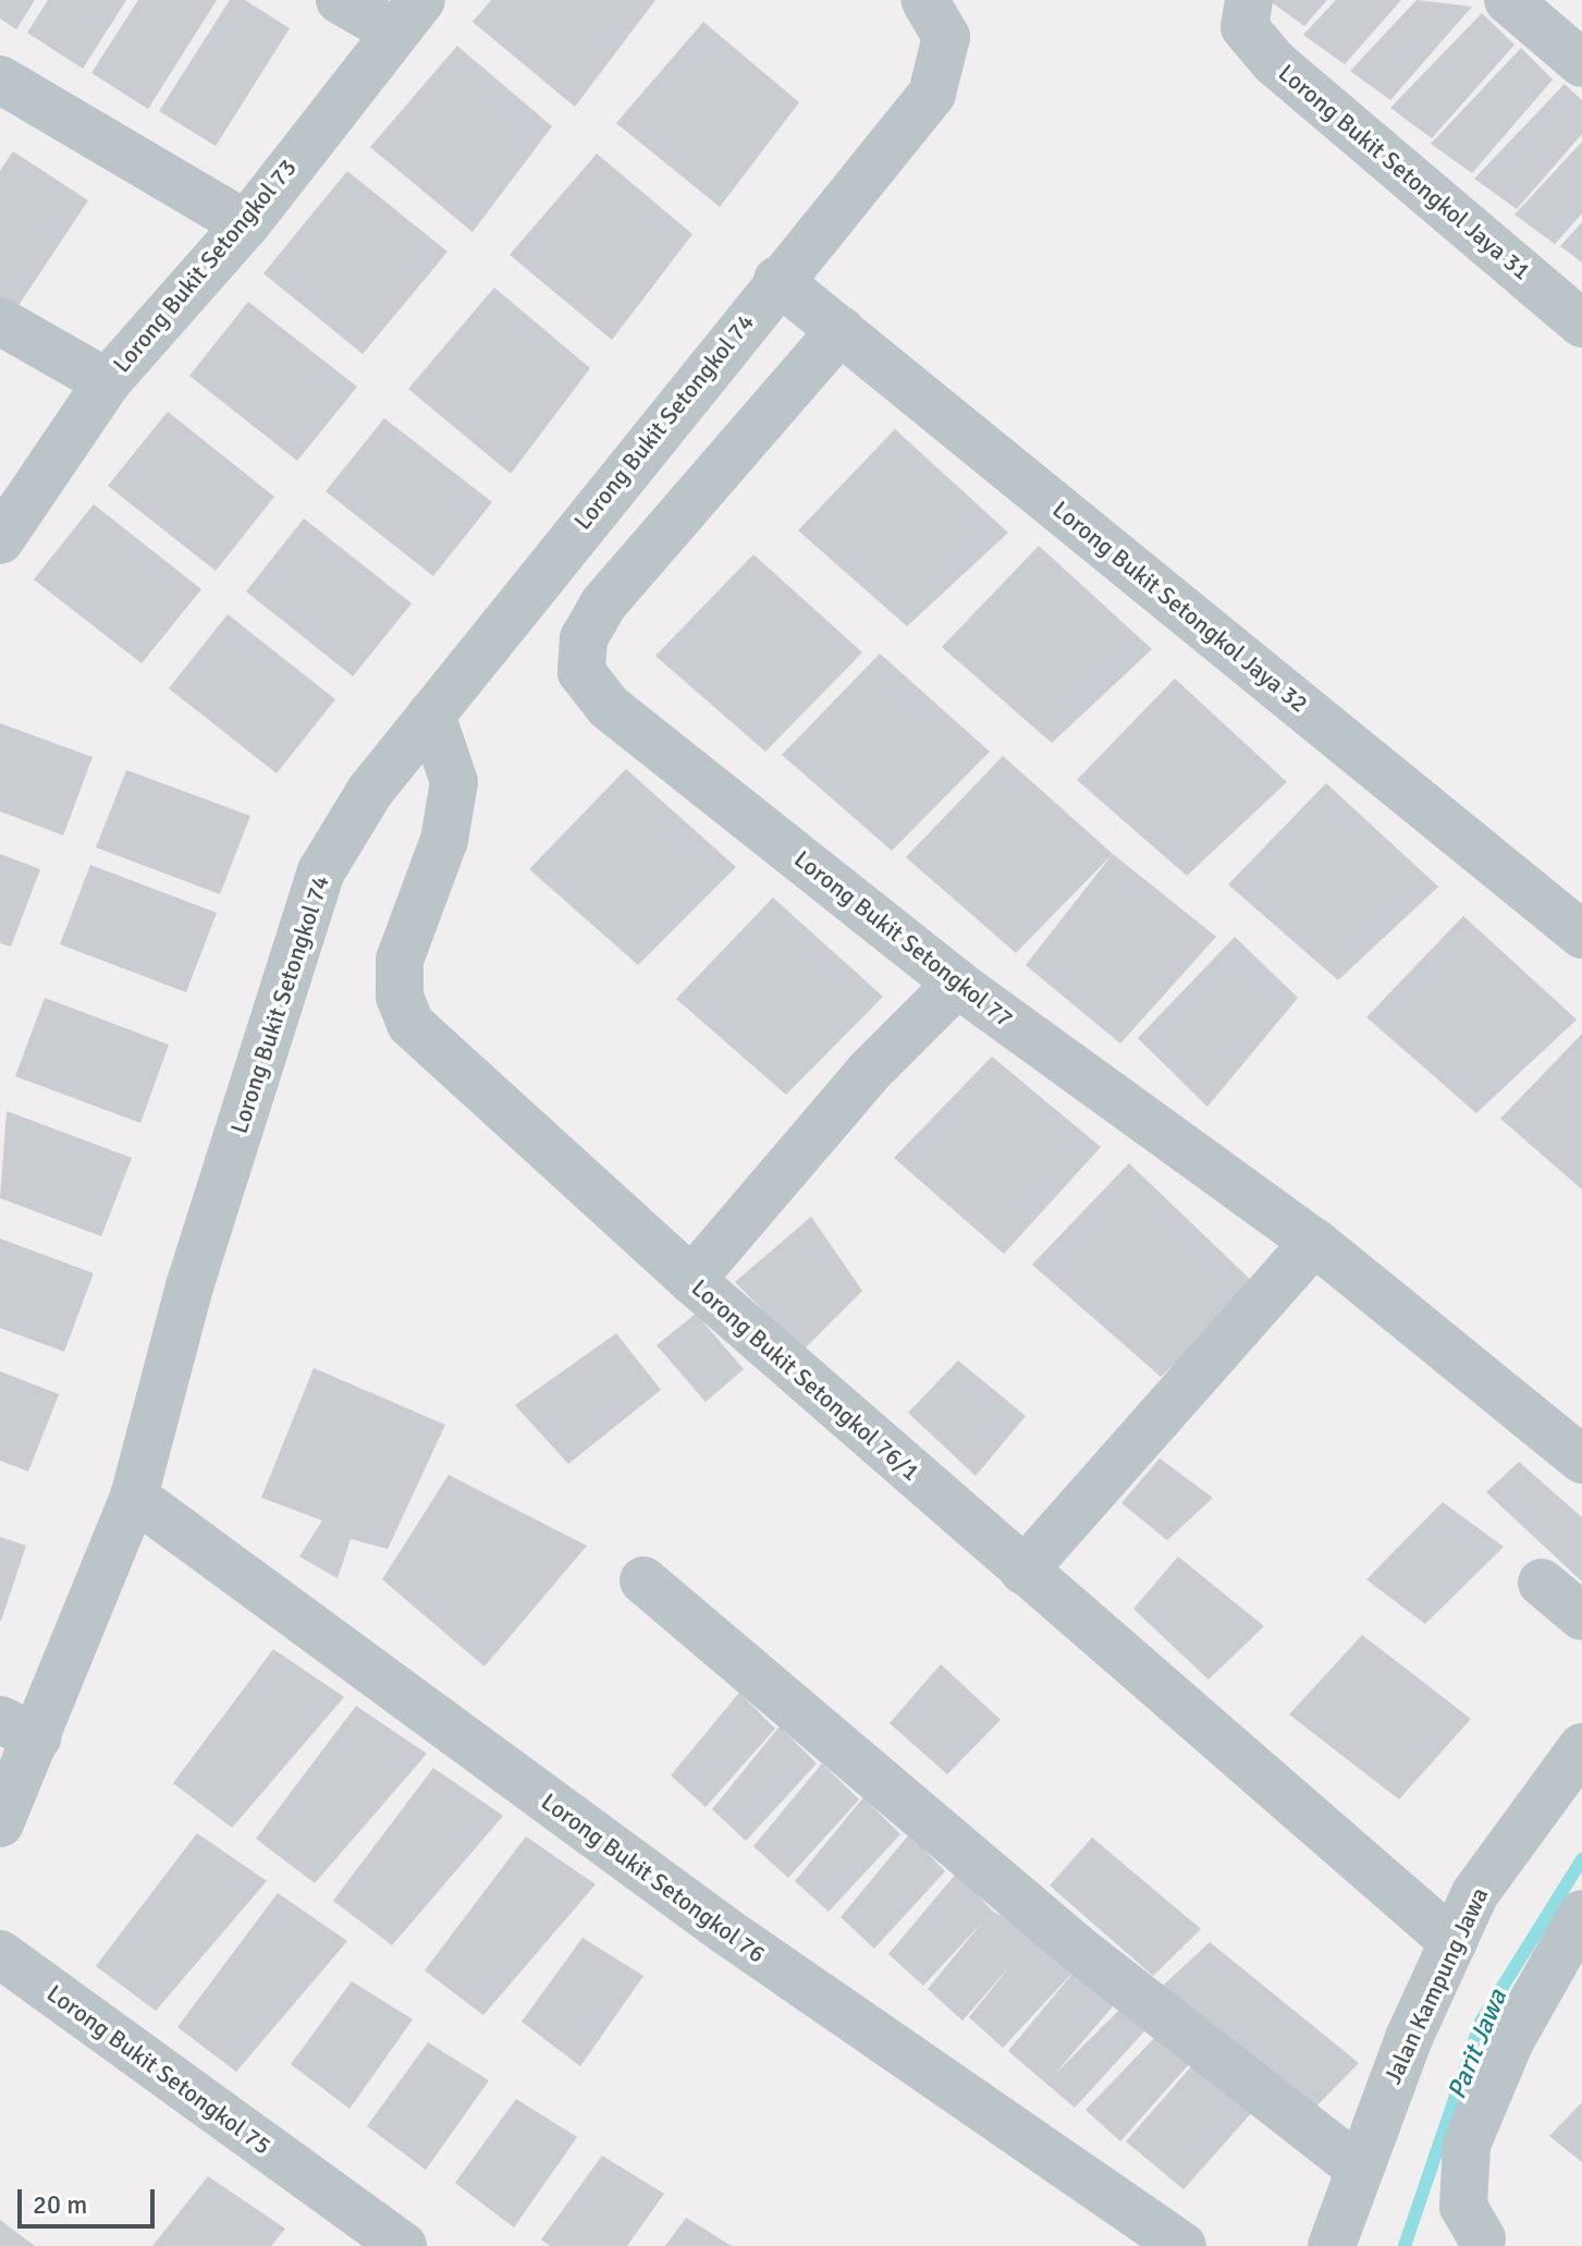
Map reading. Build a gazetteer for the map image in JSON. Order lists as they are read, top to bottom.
{
  "streets": {
    "street": [
      "Lorong Bukit Setongkol Jaya 31",
      "Lorong Bukit Setongkol 73",
      "Lorong Bukit Setongkol 74",
      "Lorong Bukit Setongkol Jaya 32",
      "Lorong Bukit Setongkol 77",
      "Lorong Bukit Setongkol 76/1",
      "Lorong Bukit Setongkol 76",
      "Jalan Kampung Jawa",
      "Lorong Bukit Setongkol 75"
    ]
  },
  "crossings": [
    ["Lorong Bukit Setongkol 74", "Lorong Bukit Setongkol Jaya 32"],
    ["Lorong Bukit Setongkol 74", "Lorong Bukit Setongkol 76/1"],
    ["Lorong Bukit Setongkol 74", "Lorong Bukit Setongkol 76"],
    ["Lorong Bukit Setongkol Jaya 32", "Lorong Bukit Setongkol 77"],
    ["Lorong Bukit Setongkol 76/1", "Jalan Kampung Jawa"]
  ],
  "water": ["Parit Jawa"],
  "scale_bar": "20 m"
}
